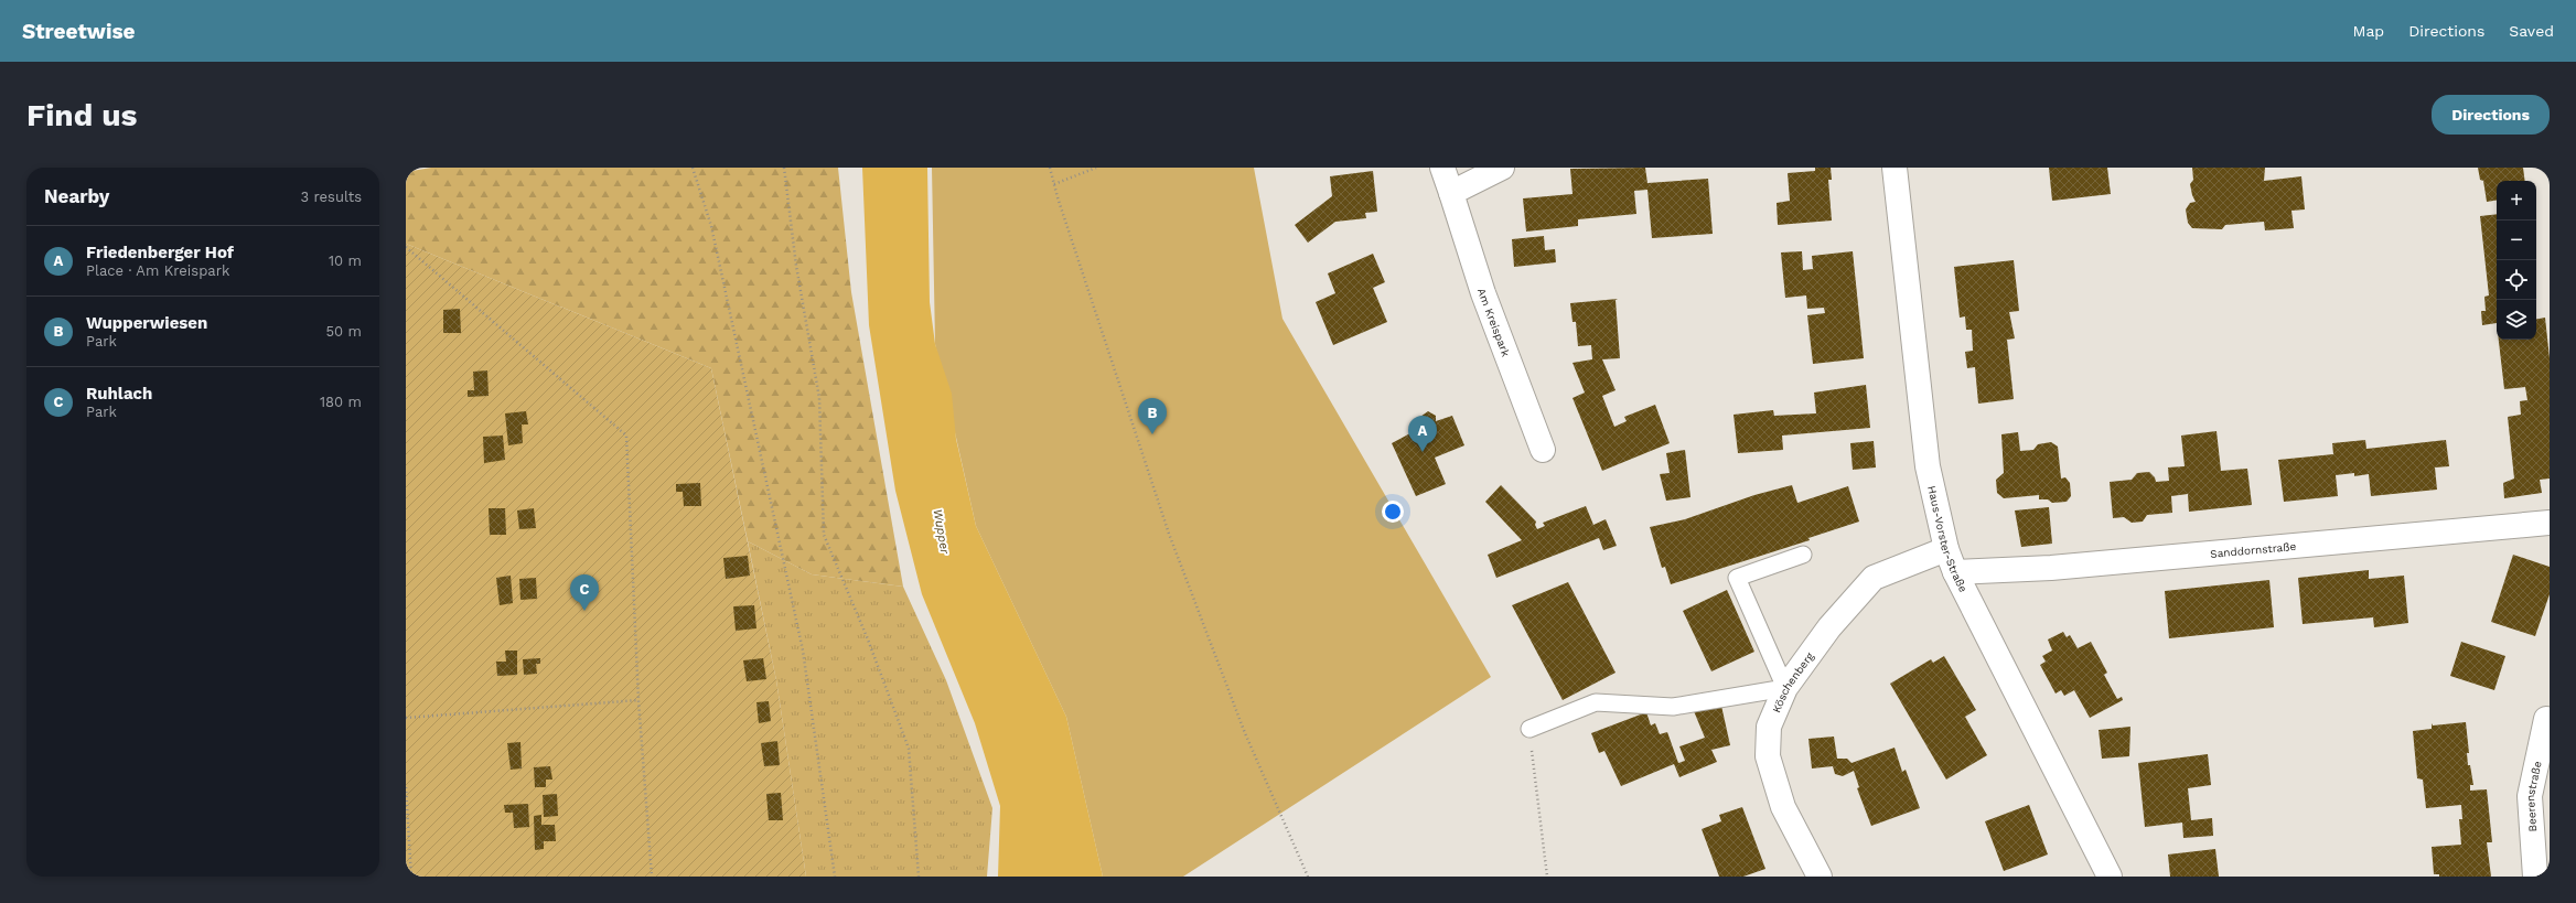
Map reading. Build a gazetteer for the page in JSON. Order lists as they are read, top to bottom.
{
  "streets": {
    "street": [
      "Am Kreispark",
      "Haus-Vorster-Straße",
      "Sanddornstraße",
      "Köschenberg",
      "Beerenstraße"
    ]
  },
  "crossings": [
    ["Haus-Vorster-Straße", "Sanddornstraße"],
    ["Haus-Vorster-Straße", "Köschenberg"]
  ],
  "water": ["Wupper"],
  "page": {
    "header": "Streetwise",
    "nav": ["Map", "Directions", "Saved"],
    "buttons": "Directions",
    "title": "Find us",
    "heading": ["Nearby", "3 results"],
    "map_buttons": ["+", "−"],
    "list": [
      {
        "mark": "A",
        "name": "Friedenberger Hof",
        "note": "Place · Am Kreispark",
        "value": "10 m"
      },
      {
        "mark": "B",
        "name": "Wupperwiesen",
        "note": "Park",
        "value": "50 m"
      },
      {
        "mark": "C",
        "name": "Ruhlach",
        "note": "Park",
        "value": "180 m"
      }
    ],
    "pins": ["B", "A", "C"]
  }
}
